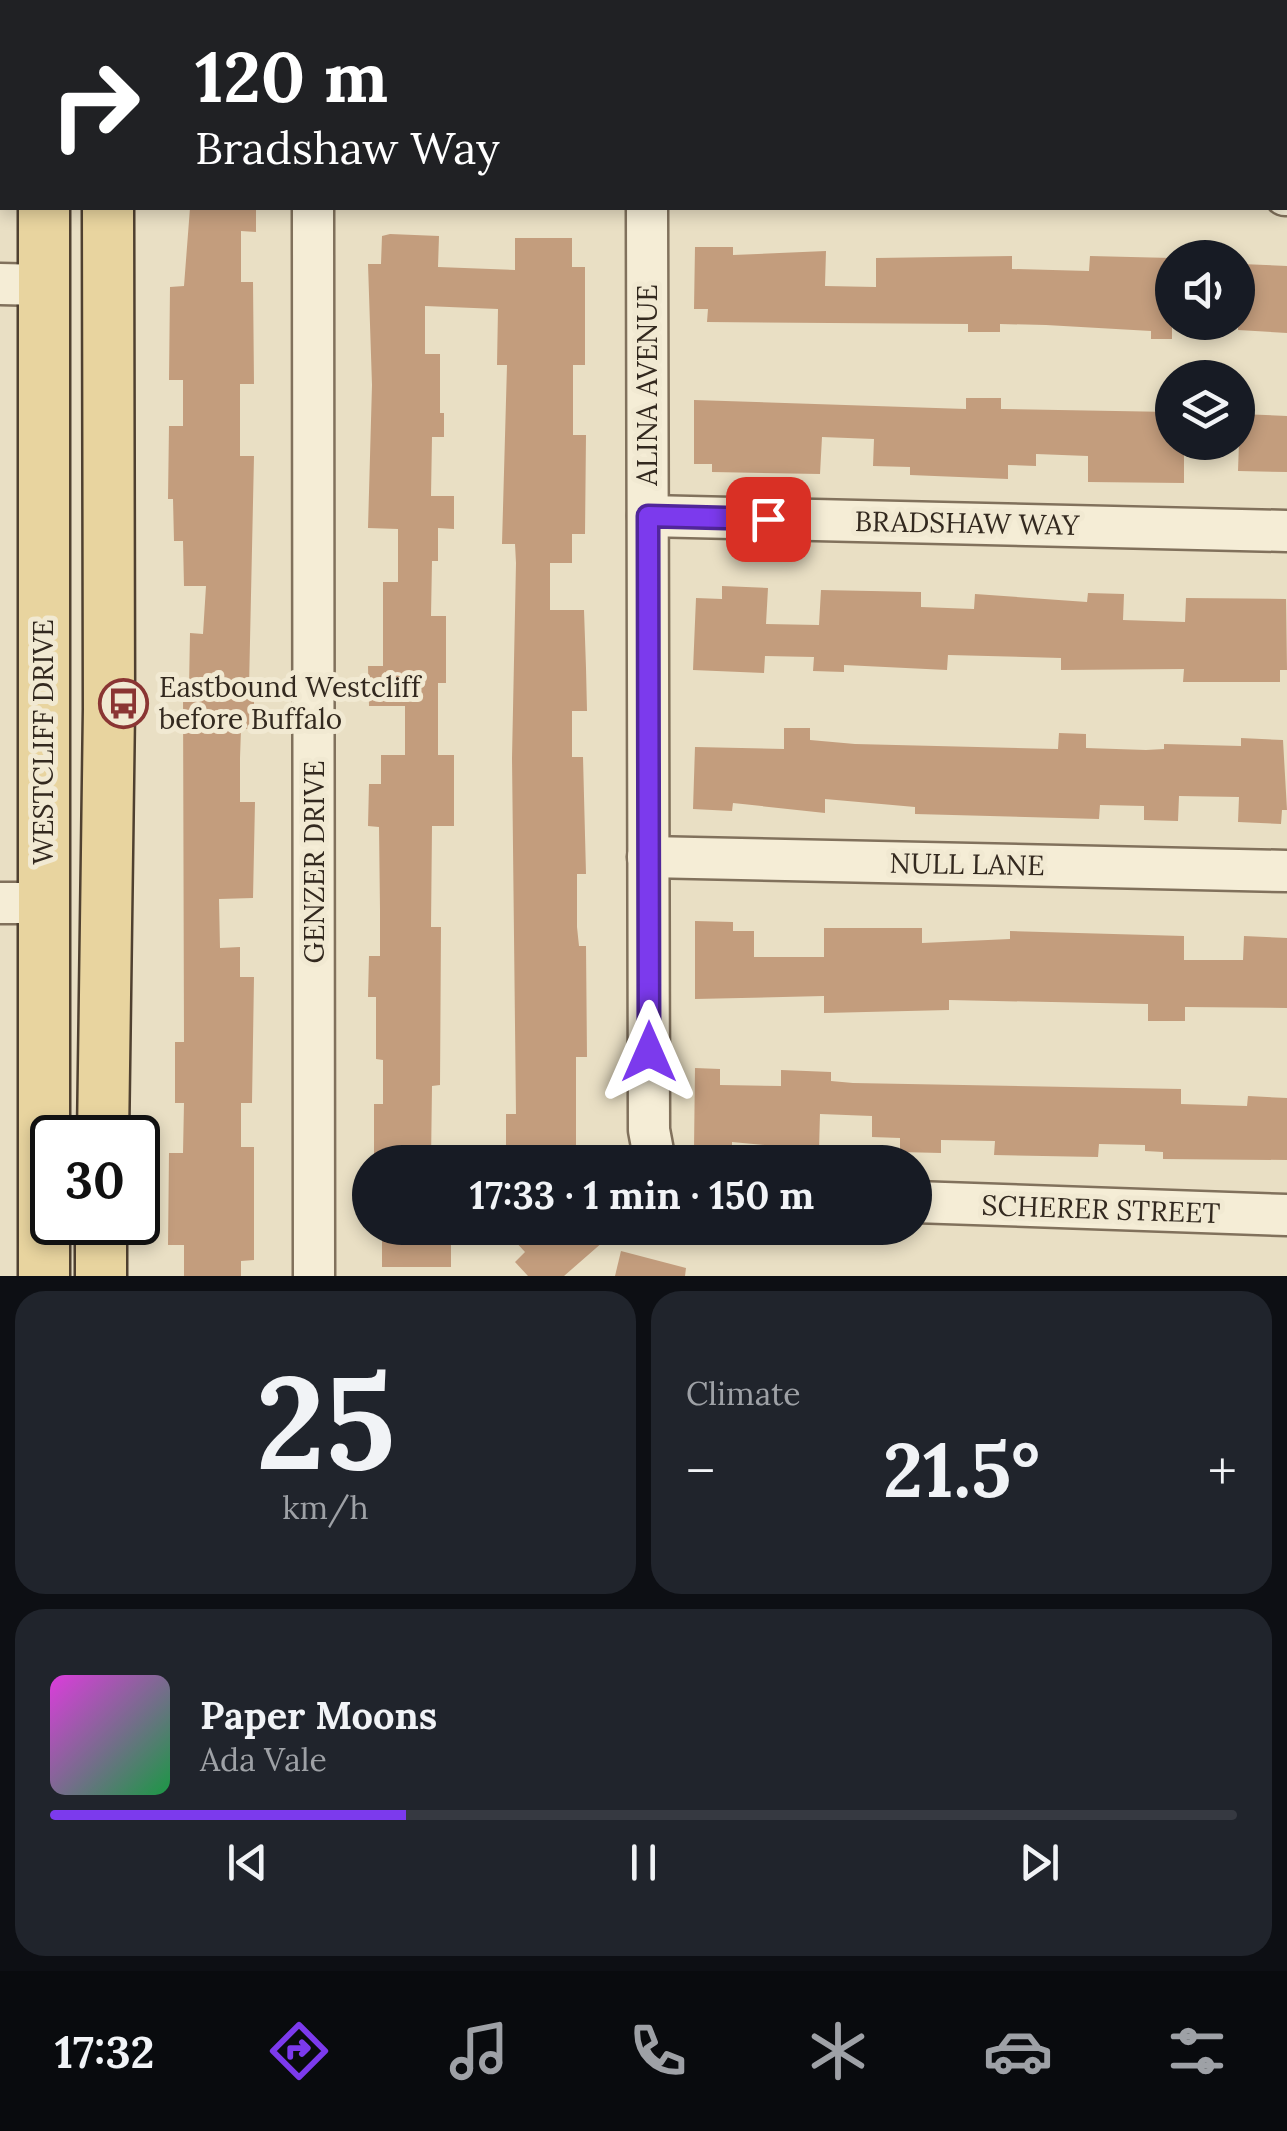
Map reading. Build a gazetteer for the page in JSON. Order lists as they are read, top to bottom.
{
  "streets": {
    "main road": ["WESTCLIFF DRIVE"],
    "street": [
      "ALINA AVENUE",
      "BRADSHAW WAY",
      "GENZER DRIVE",
      "NULL LANE",
      "SCHERER STREET"
    ]
  },
  "crossings": [
    ["ALINA AVENUE", "BRADSHAW WAY"],
    ["ALINA AVENUE", "NULL LANE"]
  ],
  "places": {
    "bus stop": ["Eastbound Westcliff before Buffalo"]
  },
  "page": {
    "turn": ["120 m", "Bradshaw Way"],
    "limit": "30",
    "trip": "17:33 · 1 min · 150 m",
    "tile": [
      ["25", "km/h"],
      "Climate"
    ],
    "heat": ["−", "21.5°", "+"],
    "song": ["Paper Moons", "Ada Vale"],
    "tabs": "17:32"
  }
}
